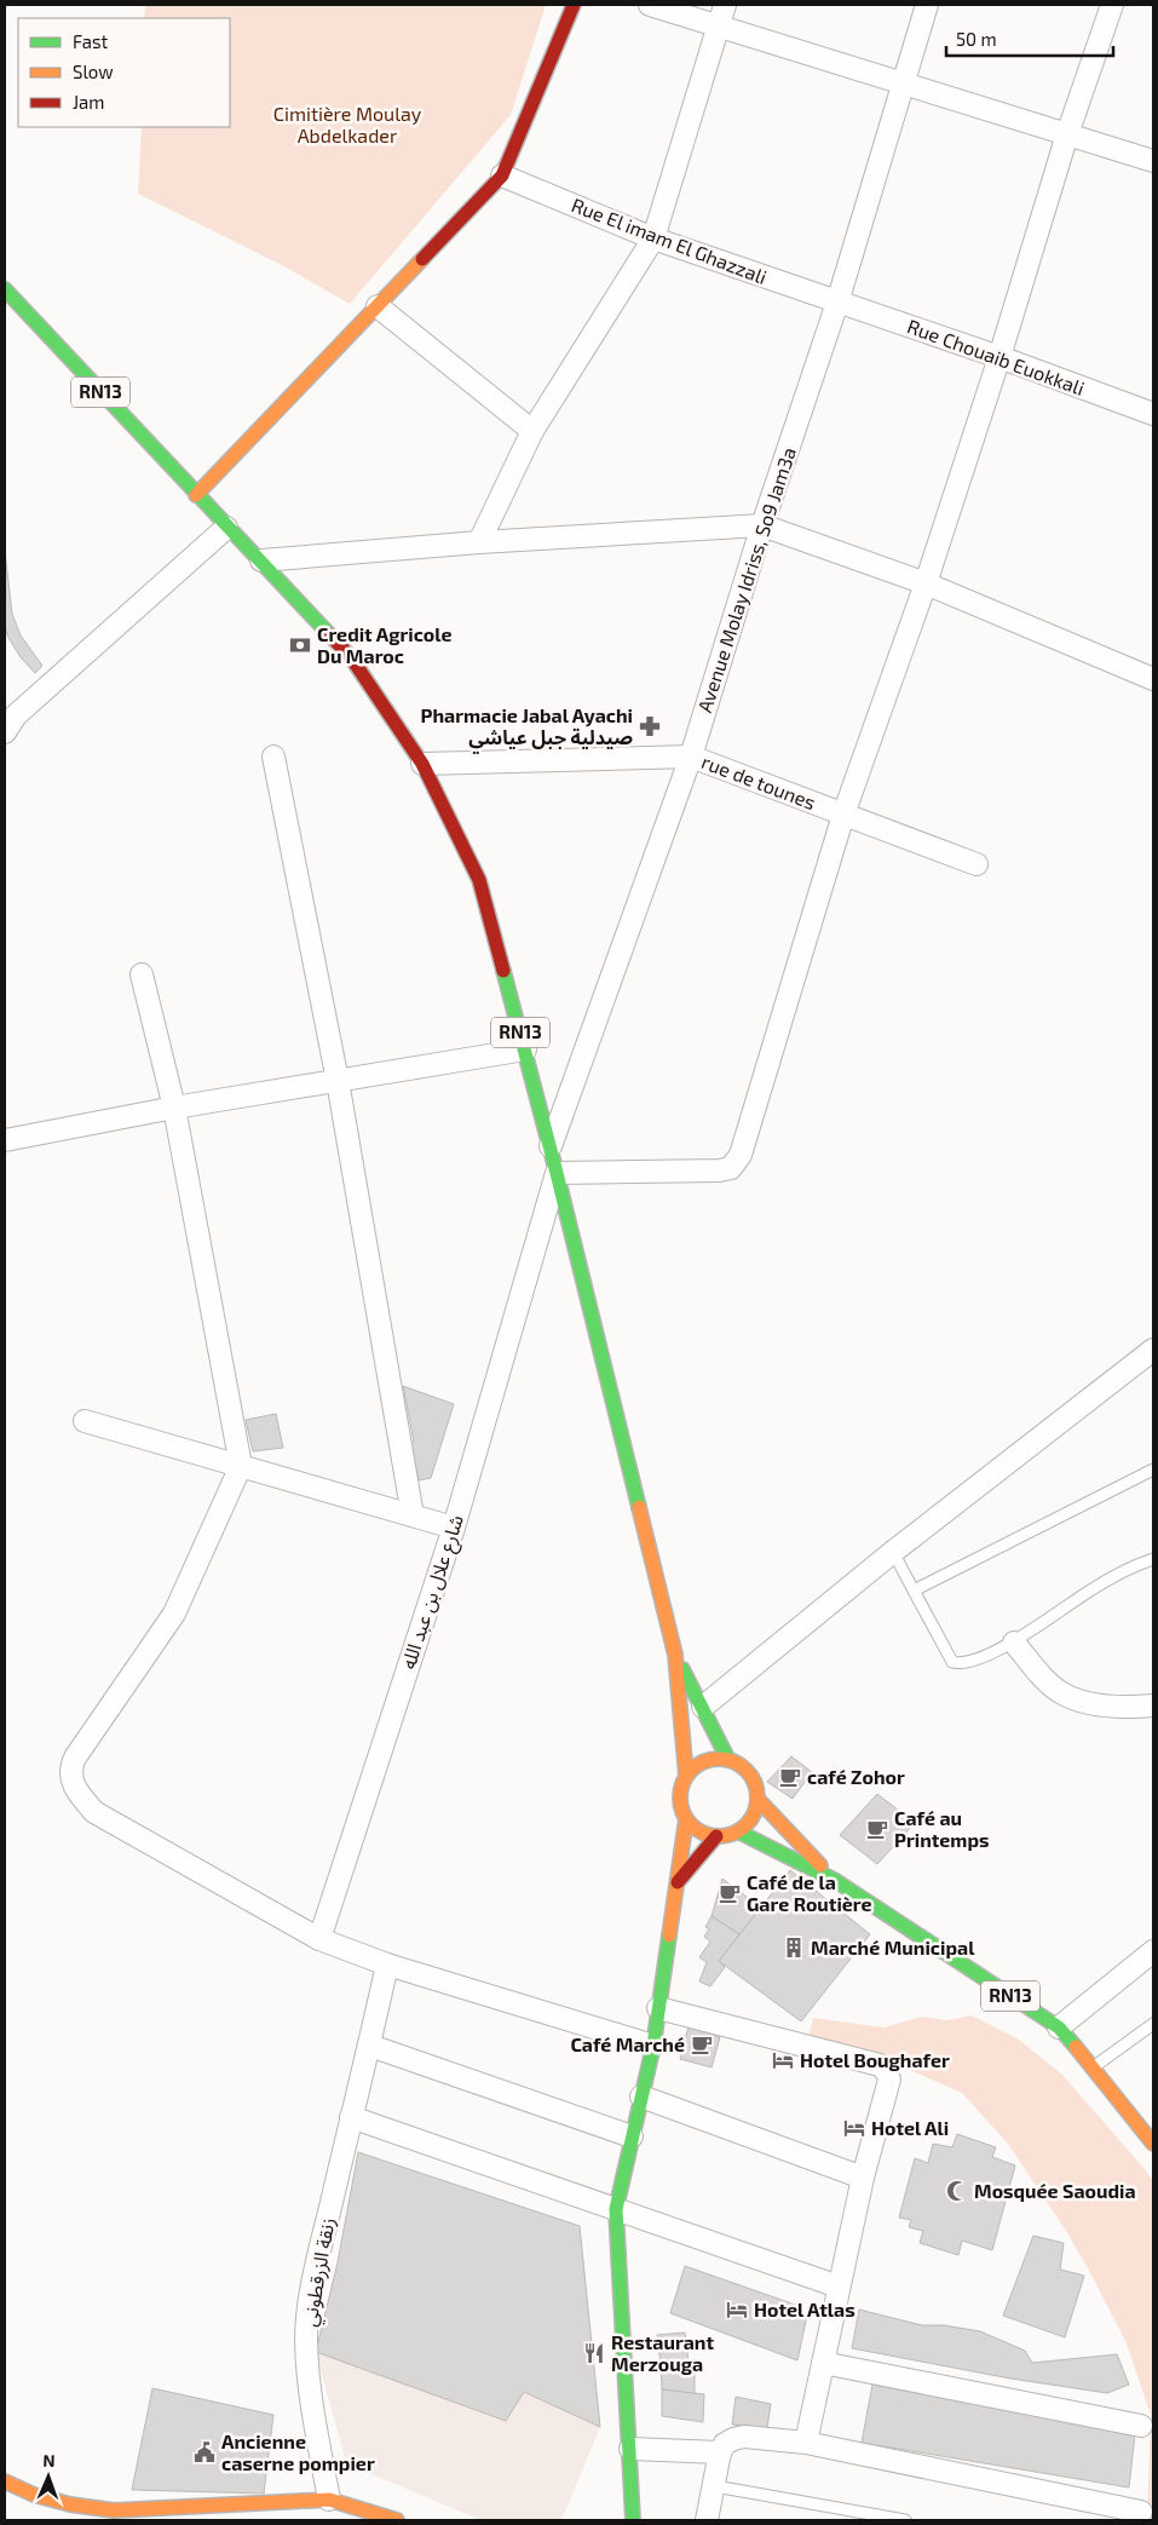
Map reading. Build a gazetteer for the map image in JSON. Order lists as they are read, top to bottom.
{
  "streets": {
    "main road": ["RN13"],
    "street": [
      "Rue El imam El Ghazzali",
      "Rue Chouaib Euokkali",
      "Avenue Molay Idriss, So9 Jam3a",
      "rue de tounes",
      "شارع علال بن عبد الله",
      "زنقة الزرقطوني"
    ]
  },
  "crossings": [
    ["Rue El imam El Ghazzali", "Rue Chouaib Euokkali"],
    ["Rue El imam El Ghazzali", "Avenue Molay Idriss, So9 Jam3a"],
    ["Rue Chouaib Euokkali", "Avenue Molay Idriss, So9 Jam3a"],
    ["RN13", "Avenue Molay Idriss, So9 Jam3a"],
    ["RN13", "rue de tounes"],
    ["RN13", "شارع علال بن عبد الله"],
    ["Avenue Molay Idriss, So9 Jam3a", "rue de tounes"]
  ],
  "parks": ["Cimitière Moulay Abdelkader"],
  "places": {
    "bank": ["Credit Agricole Du Maroc"],
    "pharmacy": ["Pharmacie Jabal Ayachi صيدلية جبل عياشي"],
    "cafe": [
      "café Zohor",
      "Café au Printemps",
      "Café de la Gare Routière",
      "Café Marché"
    ],
    "building": ["Marché Municipal"],
    "hotel": ["Hotel Boughafer", "Hotel Ali", "Hotel Atlas"],
    "mosque": ["Mosquée Saoudia"],
    "restaurant": ["Restaurant Merzouga"],
    "public building": ["Ancienne caserne pompier"]
  },
  "legend": ["Fast", "Slow", "Jam"],
  "scale_bar": "50 m",
  "north": "top"
}
